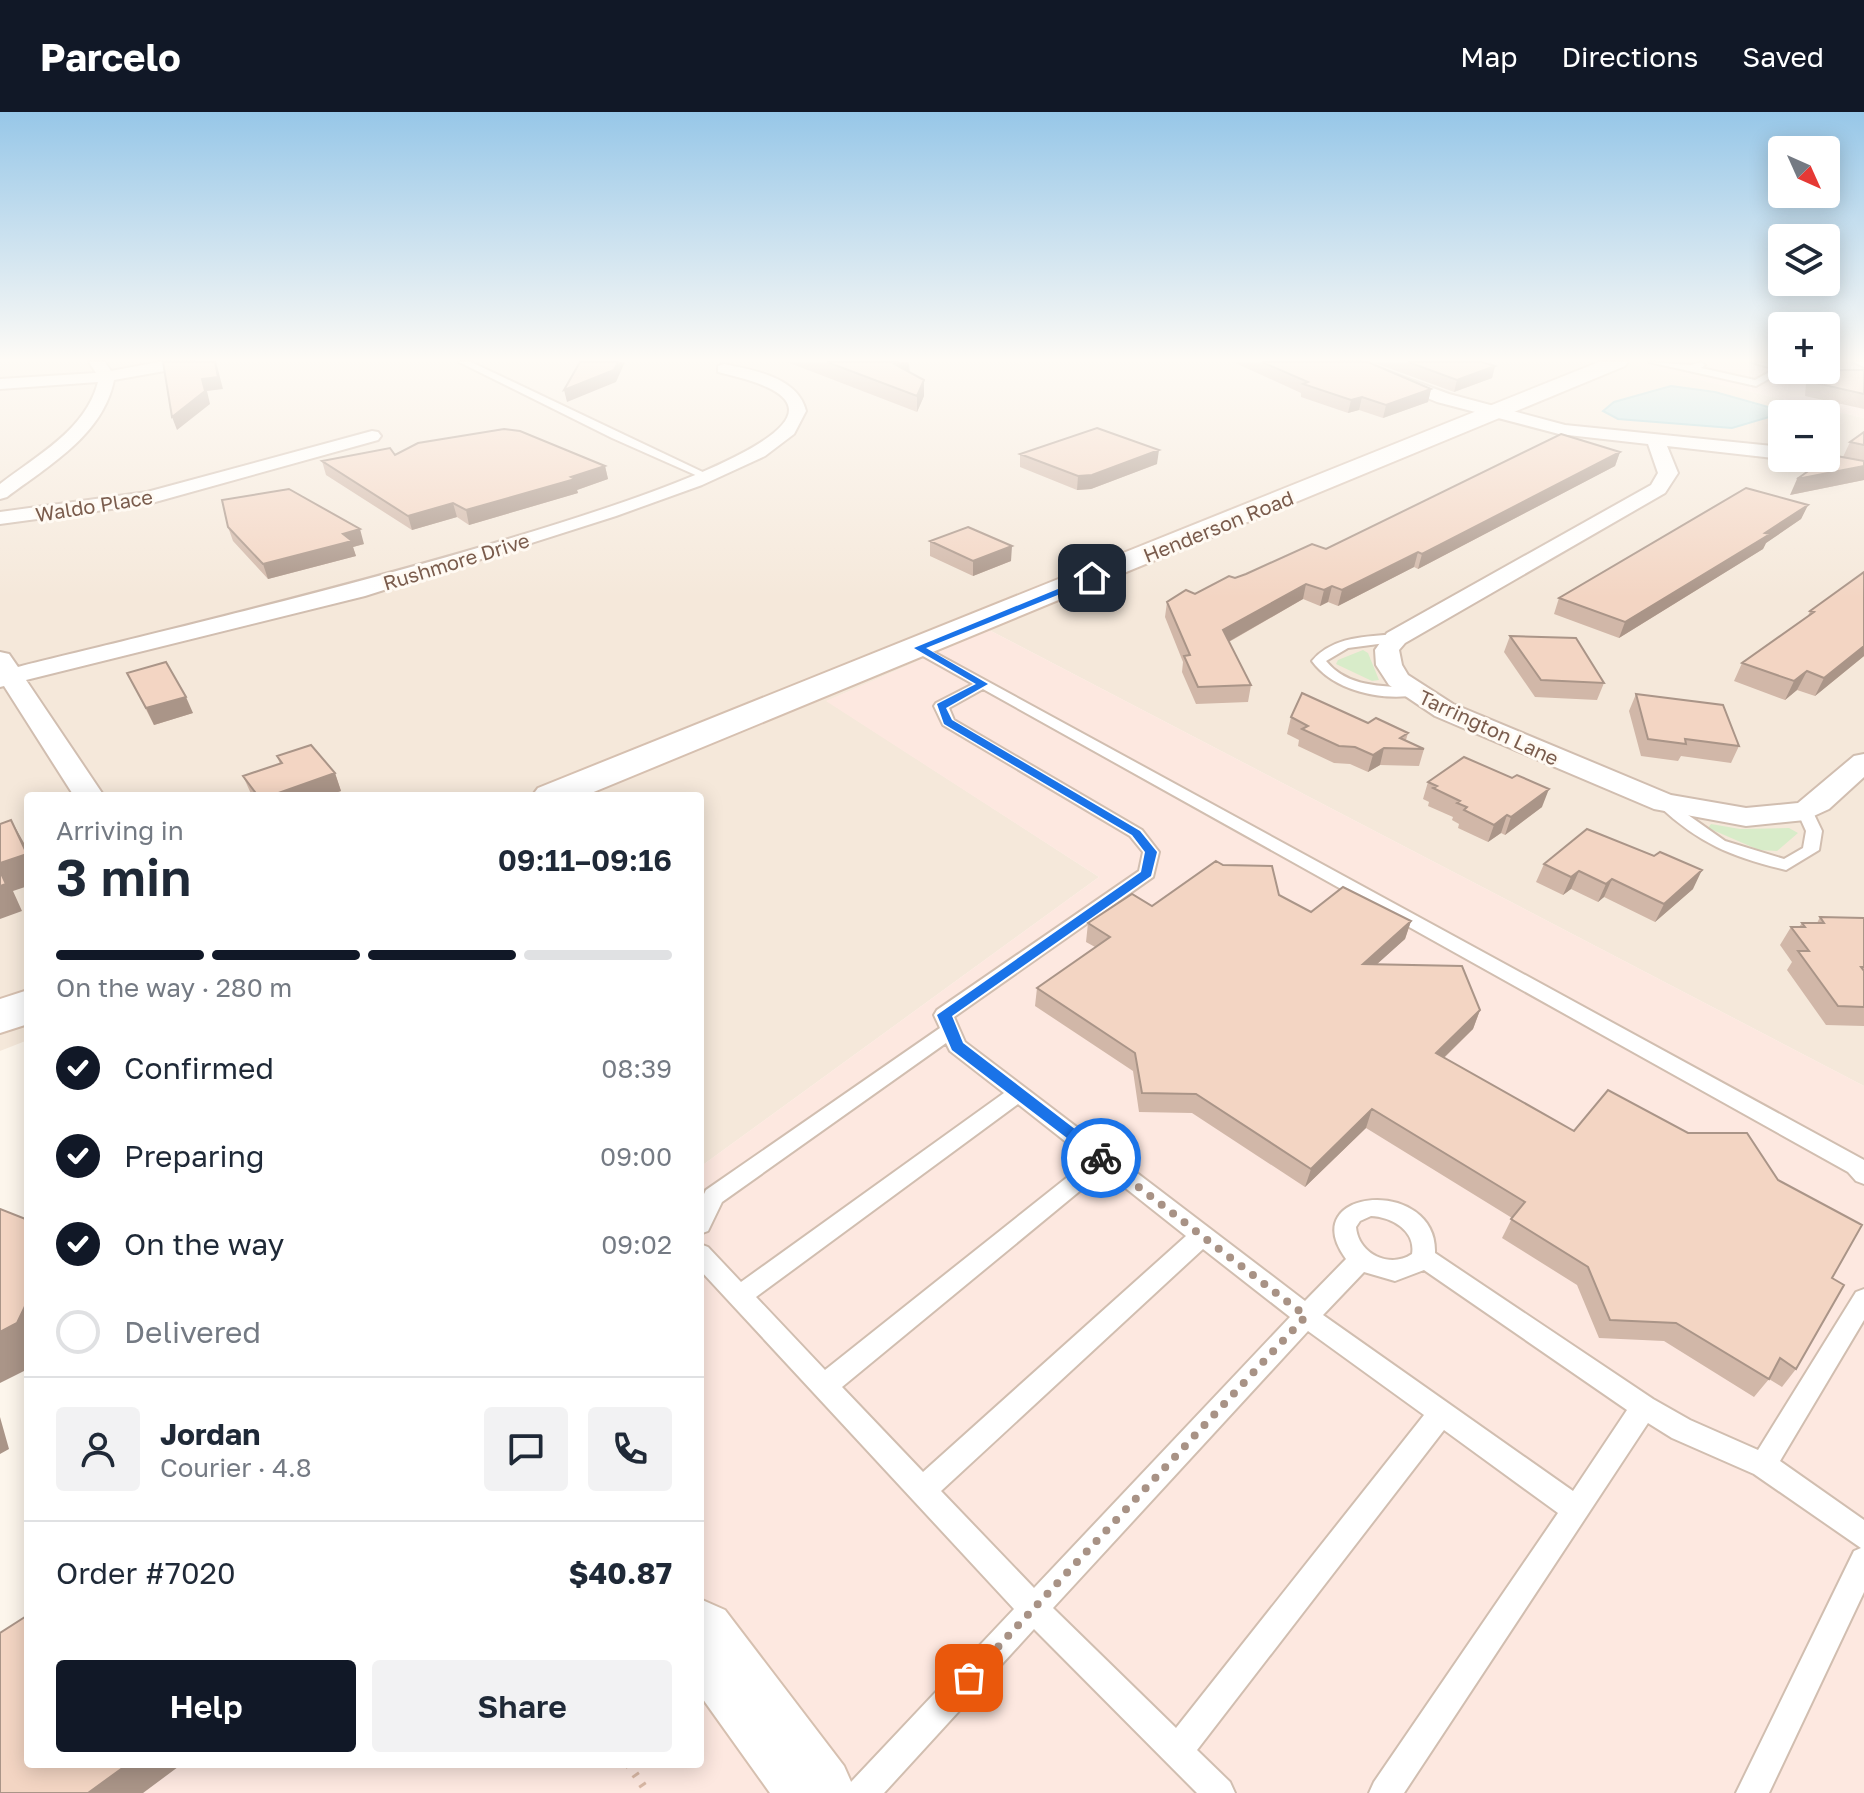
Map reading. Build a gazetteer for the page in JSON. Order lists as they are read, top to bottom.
{
  "streets": {
    "main road": ["Henderson Road"],
    "street": ["Waldo Place", "Rushmore Drive", "Tarrington Lane"]
  },
  "north": "bottom right",
  "page": {
    "header": "Parcelo",
    "nav": ["Map", "Directions", "Saved"],
    "map_buttons": ["+", "−"],
    "heading": ["3 min", "Arriving in", "09:11–09:16"],
    "panel": [
      "Jordan",
      "Courier · 4.8",
      "Order #7020",
      "$40.87"
    ],
    "bar": "On the way · 280 m",
    "list": [
      ["Confirmed", "08:39"],
      ["Preparing", "09:00"],
      ["On the way", "09:02"],
      "Delivered"
    ],
    "buttons": ["Help", "Share"]
  }
}
